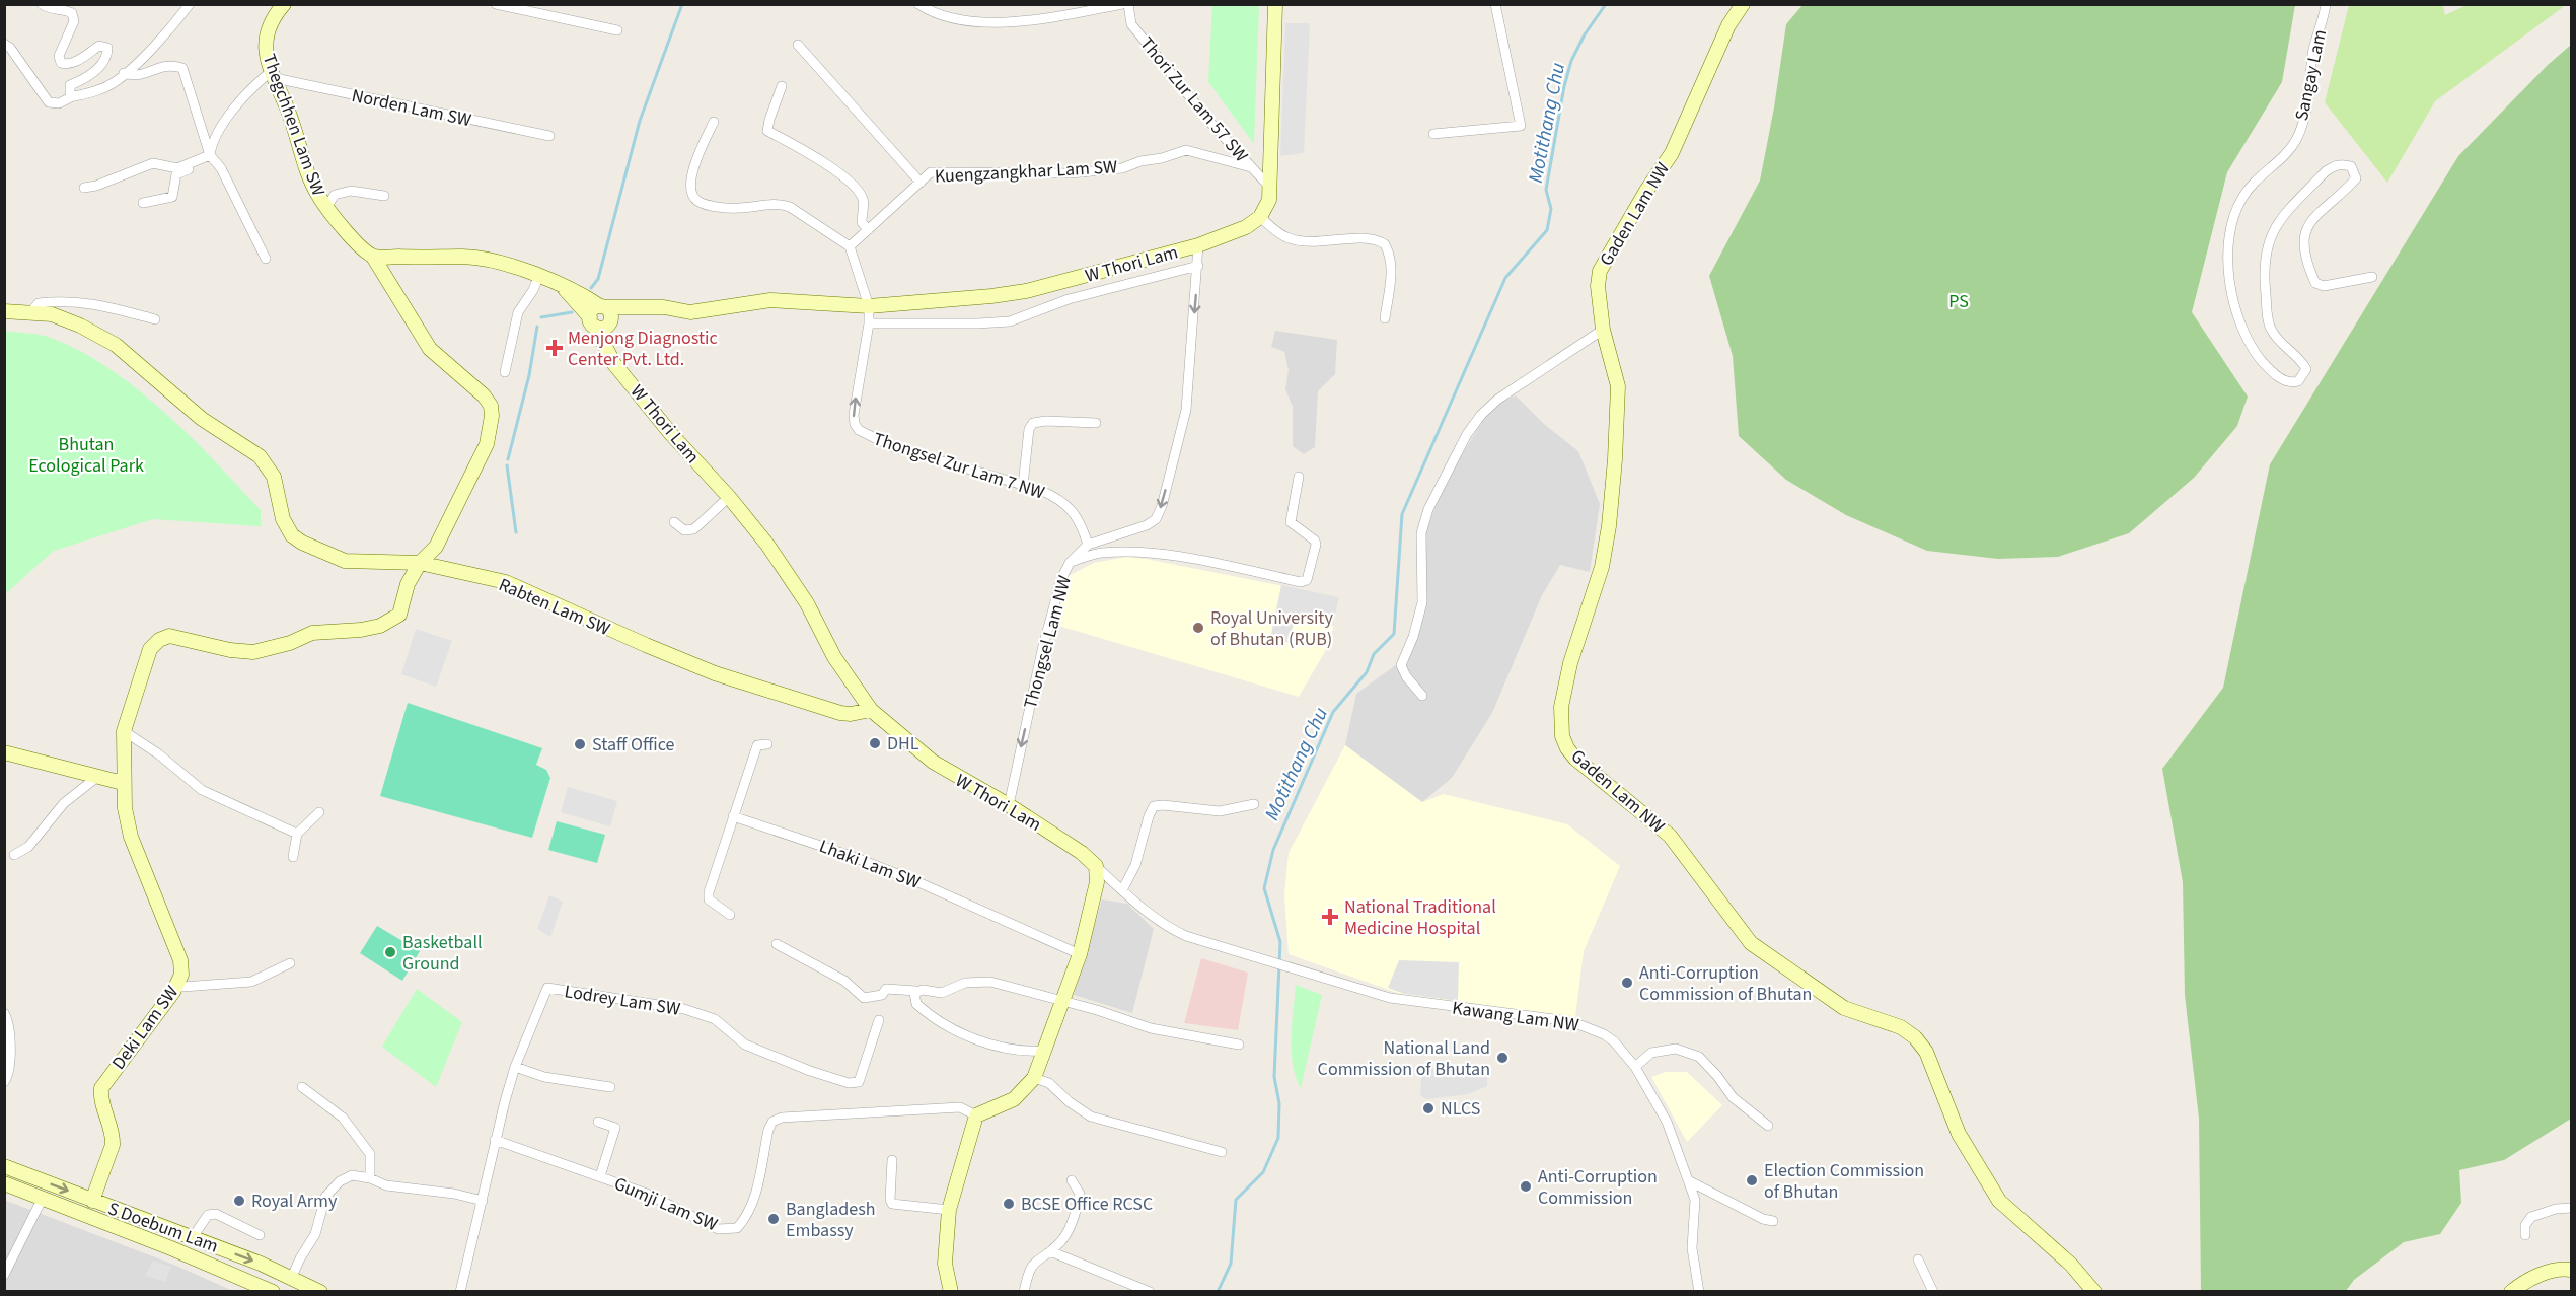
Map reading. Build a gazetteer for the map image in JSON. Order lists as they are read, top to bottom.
{
  "streets": {
    "main road": [
      "Thegchhen Lam SW",
      "Gaden Lam NW",
      "W Thori Lam",
      "Rabten Lam SW",
      "Deki Lam SW",
      "S Doebum Lam"
    ],
    "street": [
      "Sangay Lam",
      "Thori Zur Lam 57 SW",
      "Norden Lam SW",
      "Kuengzangkhar Lam SW",
      "Thongsel Zur Lam 7 NW",
      "Thongsel Lam NW",
      "Lhaki Lam SW",
      "Lodrey Lam SW",
      "Kawang Lam NW",
      "Gumji Lam SW"
    ]
  },
  "crossings": [
    ["Thori Zur Lam 57 SW", "Kuengzangkhar Lam SW"],
    ["Norden Lam SW", "Thegchhen Lam SW"],
    ["Thegchhen Lam SW", "Rabten Lam SW"],
    ["Thegchhen Lam SW", "Deki Lam SW"],
    ["W Thori Lam", "Thongsel Zur Lam 7 NW"],
    ["W Thori Lam", "Rabten Lam SW"],
    ["W Thori Lam", "Thongsel Lam NW"],
    ["W Thori Lam", "Kawang Lam NW"],
    ["Thongsel Zur Lam 7 NW", "Thongsel Lam NW"],
    ["Rabten Lam SW", "Deki Lam SW"],
    ["Lodrey Lam SW", "Gumji Lam SW"],
    ["Deki Lam SW", "S Doebum Lam"]
  ],
  "one_way": ["Thongsel Lam NW"],
  "water": ["Motithang Chu"],
  "parks": ["PS", "Bhutan Ecological Park"],
  "places": {
    "health": ["Menjong Diagnostic Center Pvt. Ltd.", "National Traditional Medicine Hospital"],
    "other": [
      "Royal University of Bhutan (RUB)",
      "DHL",
      "Staff Office",
      "Basketball Ground",
      "Anti-Corruption Commission of Bhutan",
      "National Land Commission of Bhutan",
      "NLCS",
      "Election Commission of Bhutan",
      "Anti-Corruption Commission",
      "Royal Army",
      "BCSE Office RCSC",
      "Bangladesh Embassy"
    ]
  }
}
